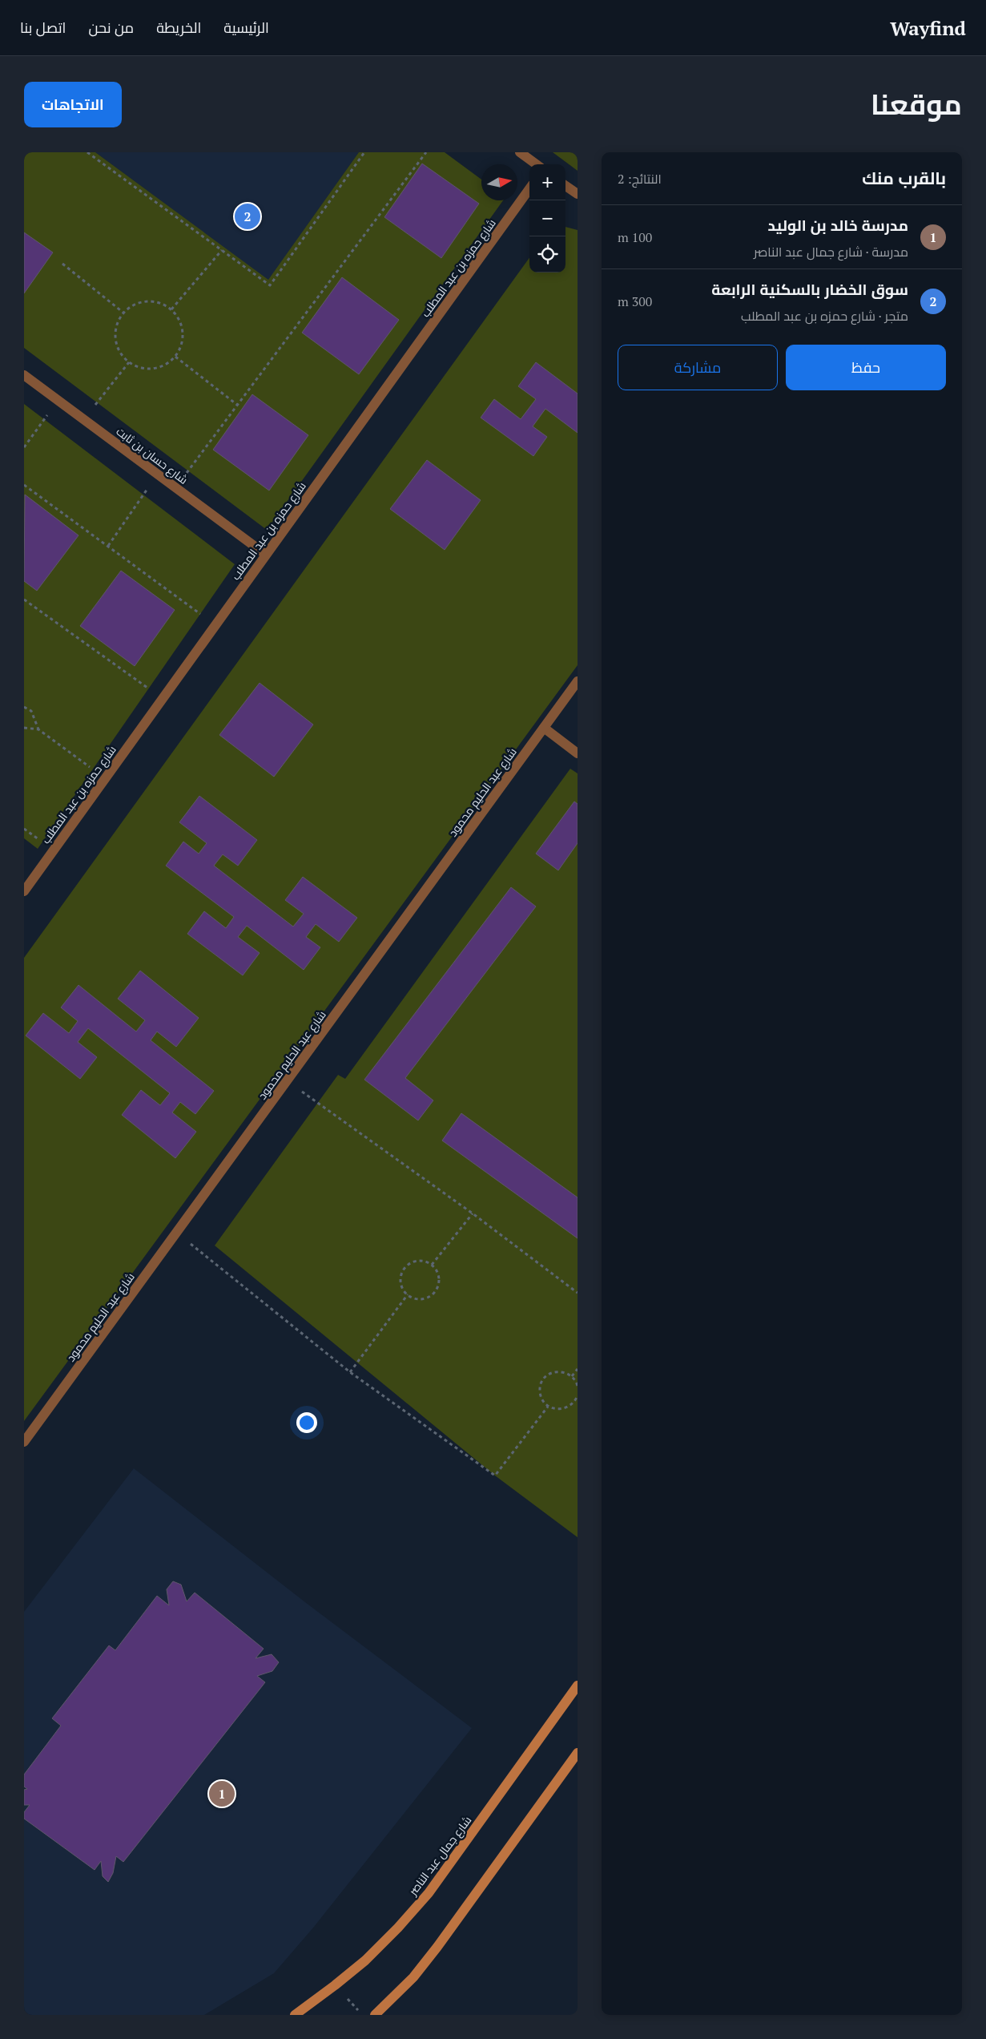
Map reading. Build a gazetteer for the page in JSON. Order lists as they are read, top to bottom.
{
  "streets": {
    "main road": ["شارع جمال عبد الناصر"],
    "street": ["شارع حمزه بن عبد المطلب", "شارع حسان بن ثابت", "شارع عبد الحليم محمود"]
  },
  "crossings": [
    ["شارع حمزه بن عبد المطلب", "شارع حسان بن ثابت"]
  ],
  "north": "right",
  "page": {
    "header": "Wayfind",
    "nav": [
      "الرئيسية",
      "الخريطة",
      "من نحن",
      "اتصل بنا"
    ],
    "title": "موقعنا",
    "buttons": [
      "الاتجاهات",
      ["حفظ", "مشاركة"]
    ],
    "heading": ["بالقرب منك", "النتائج: 2"],
    "map_buttons": ["+", "−"],
    "pins": ["2", "1"],
    "list": [
      {
        "mark": "1",
        "name": "مدرسة خالد بن الوليد",
        "note": "مدرسة · شارع جمال عبد الناصر",
        "value": "100 m"
      },
      {
        "mark": "2",
        "name": "سوق الخضار بالسكنية الرابعة",
        "note": "متجر · شارع حمزه بن عبد المطلب",
        "value": "300 m"
      }
    ]
  }
}
